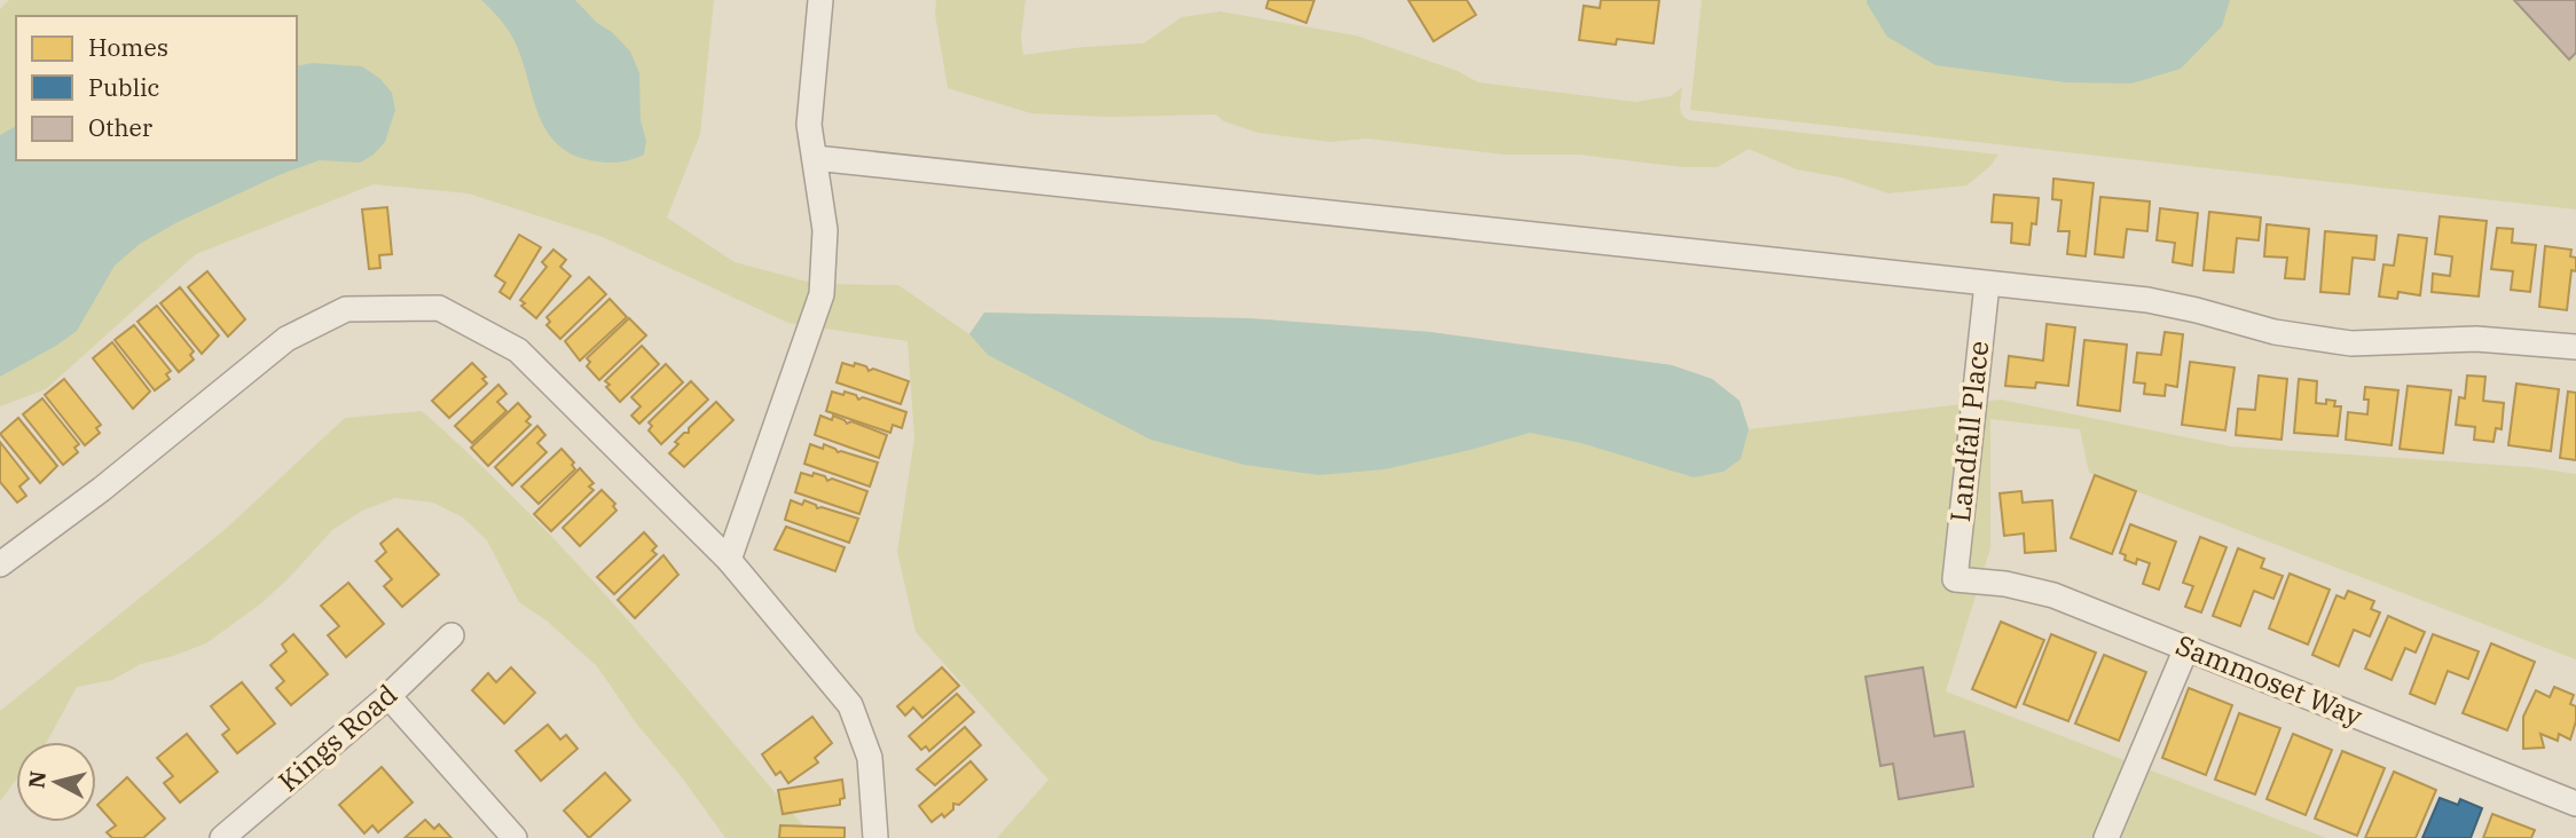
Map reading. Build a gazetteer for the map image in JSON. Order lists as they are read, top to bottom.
{
  "streets": {
    "street": ["Landfall Place", "Sammoset Way", "Kings Road"]
  },
  "crossings": [
    ["Landfall Place", "Sammoset Way"]
  ],
  "legend": ["Homes", "Public", "Other"],
  "north": "left"
}
